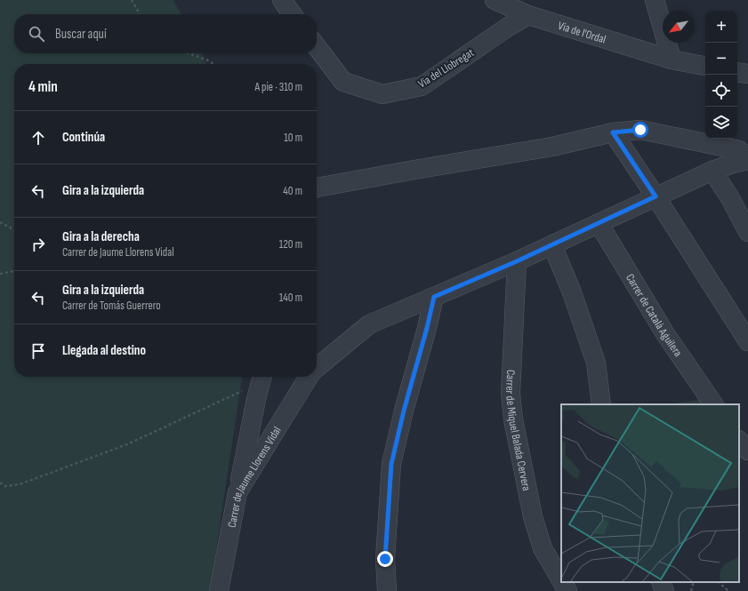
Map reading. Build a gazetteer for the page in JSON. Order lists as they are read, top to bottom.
{
  "streets": {
    "street": [
      "Via de l'Ordal",
      "Via del Llobregat",
      "Carrer de Català Aguilera",
      "Carrer de Miquel Balada Cervera",
      "Carrer de Jaume Llorens Vidal"
    ]
  },
  "crossings": [
    ["Via de l'Ordal", "Via del Llobregat"],
    ["Carrer de Català Aguilera", "Carrer de Jaume Llorens Vidal"],
    ["Carrer de Miquel Balada Cervera", "Carrer de Jaume Llorens Vidal"]
  ],
  "north": "bottom left",
  "page": {
    "map_buttons": ["+", "−"],
    "search": "Buscar aquí",
    "heading": ["4 min", "A pie · 310 m"],
    "list": [
      ["Continúa", "10 m"],
      ["Gira a la izquierda", "40 m"],
      ["Gira a la derecha", "Carrer de Jaume Llorens Vidal", "120 m"],
      ["Gira a la izquierda", "Carrer de Tomás Guerrero", "140 m"],
      "Llegada al destino"
    ]
  }
}
